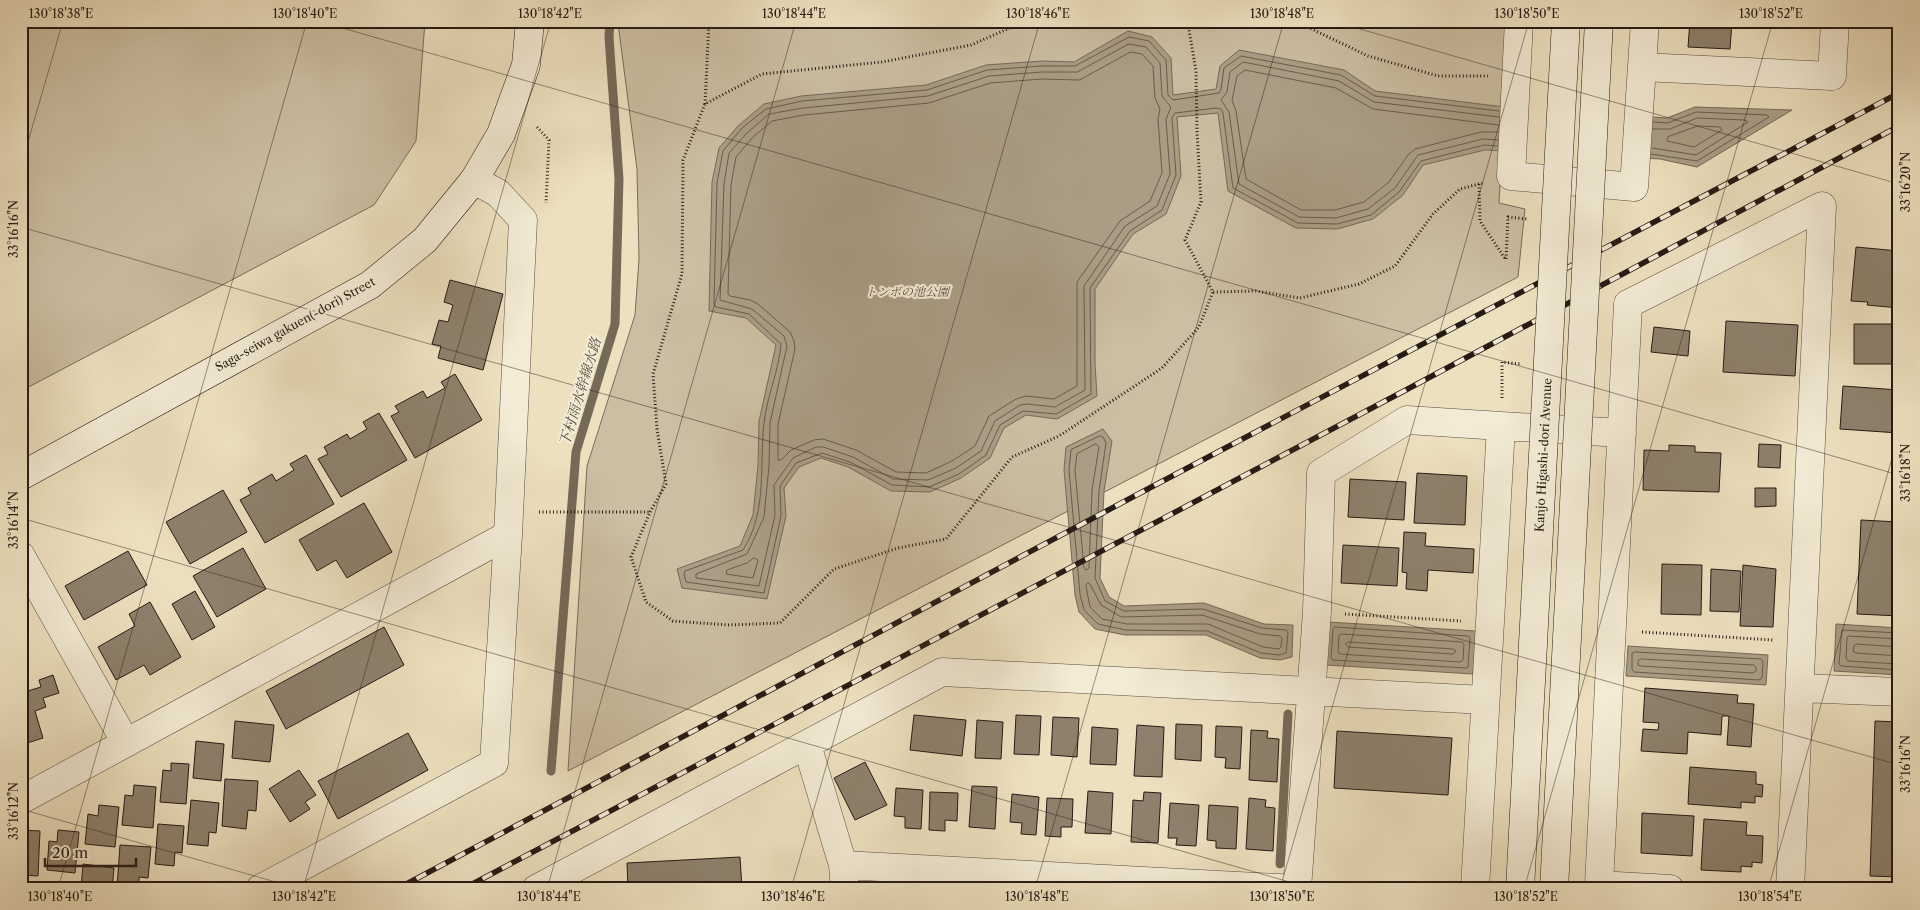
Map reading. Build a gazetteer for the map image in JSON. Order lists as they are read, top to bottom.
{
  "streets": {
    "street": ["Saga-seiwa gakuen(-dori) Street", "Kanjo Higashi-dori Avenue"]
  },
  "water": ["下村雨水幹線水路"],
  "parks": ["トンボの池公園"],
  "scale_bar": "20 m",
  "coordinates": [
    "130°18'38\"E",
    "130°18'40\"E",
    "130°18'42\"E",
    "130°18'44\"E",
    "130°18'46\"E",
    "130°18'48\"E",
    "130°18'50\"E",
    "130°18'52\"E",
    "33°16'20\"N",
    "33°16'16\"N",
    "33°16'18\"N",
    "33°16'14\"N",
    "33°16'12\"N",
    "130°18'54\"E"
  ]
}
